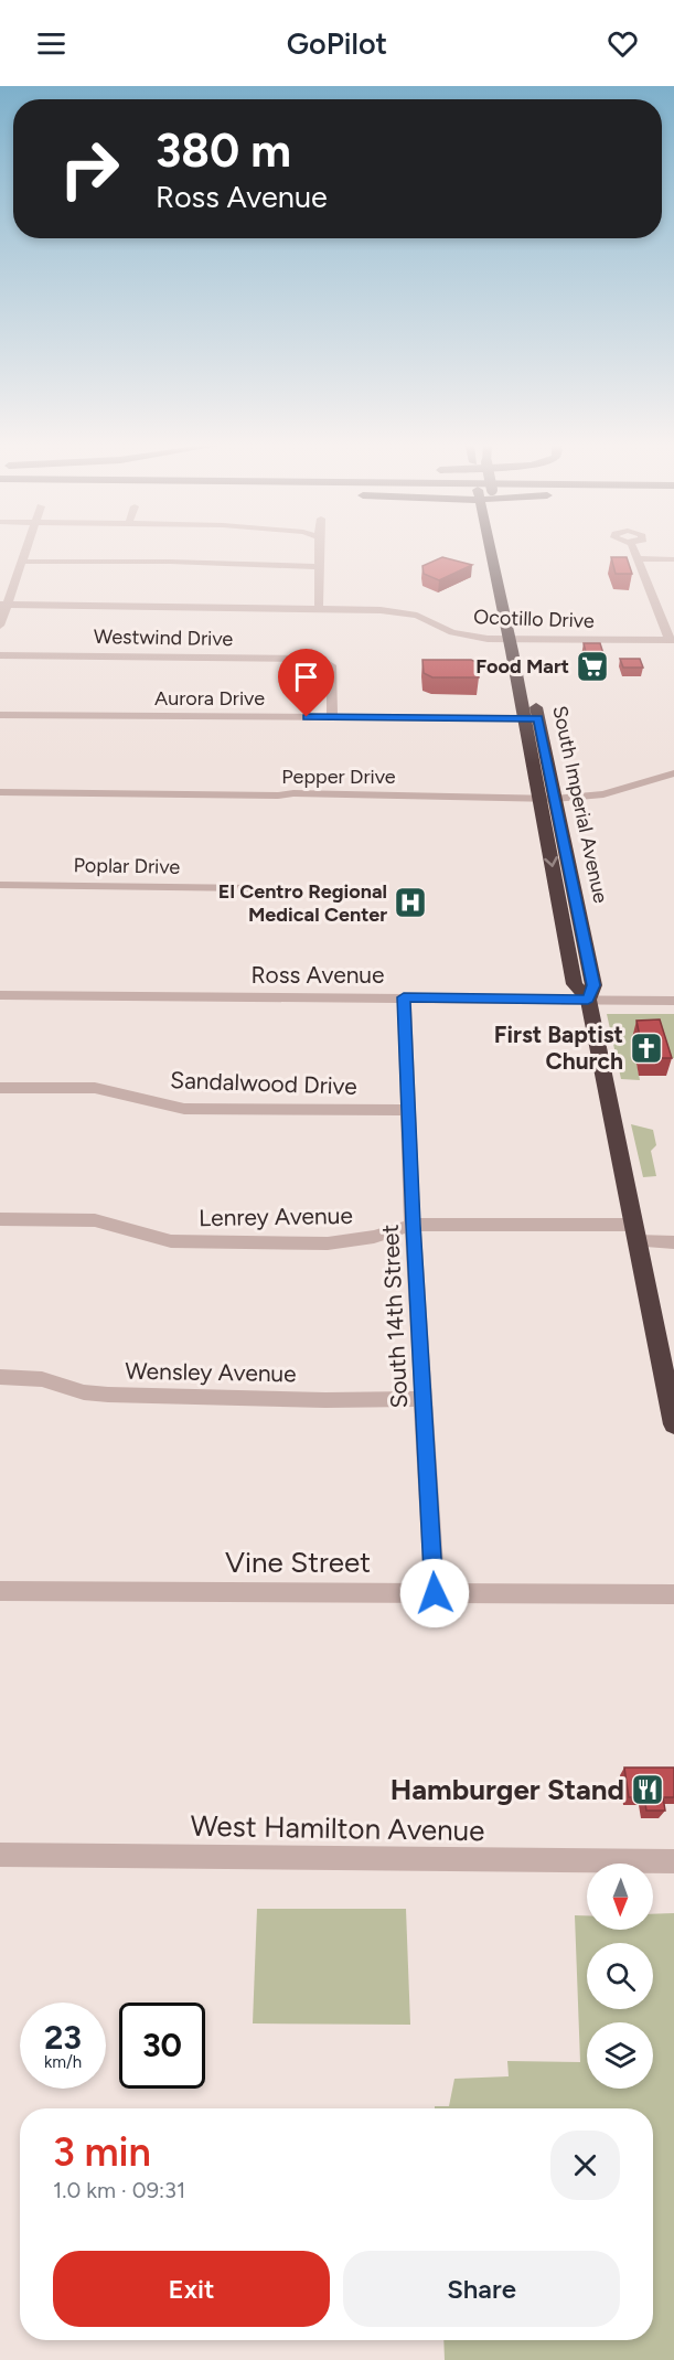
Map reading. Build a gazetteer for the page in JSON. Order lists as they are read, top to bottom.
{
  "streets": {
    "highway": ["South Imperial Avenue"],
    "street": [
      "Ocotillo Drive",
      "Westwind Drive",
      "Aurora Drive",
      "Pepper Drive",
      "Poplar Drive",
      "Ross Avenue",
      "Sandalwood Drive",
      "Lenrey Avenue",
      "South 14th Street",
      "Wensley Avenue",
      "Vine Street",
      "West Hamilton Avenue"
    ]
  },
  "crossings": [
    ["Ocotillo Drive", "South Imperial Avenue"],
    ["Westwind Drive", "Aurora Drive"],
    ["Aurora Drive", "South Imperial Avenue"],
    ["Pepper Drive", "South Imperial Avenue"],
    ["South Imperial Avenue", "Ross Avenue"],
    ["South Imperial Avenue", "Lenrey Avenue"],
    ["Ross Avenue", "South 14th Street"],
    ["Sandalwood Drive", "South 14th Street"],
    ["Lenrey Avenue", "South 14th Street"],
    ["South 14th Street", "Wensley Avenue"],
    ["South 14th Street", "Vine Street"]
  ],
  "places": {
    "supermarket": ["Food Mart"],
    "hospital": ["El Centro Regional Medical Center"],
    "church": ["First Baptist Church"],
    "restaurant": ["Hamburger Stand"]
  },
  "north": "bottom",
  "page": {
    "header": "GoPilot",
    "turn": ["380 m", "Ross Avenue"],
    "speed": "23 km/h",
    "limit": "30",
    "heading": ["3 min", "1.0 km · 09:31"],
    "buttons": ["Exit", "Share"]
  }
}
